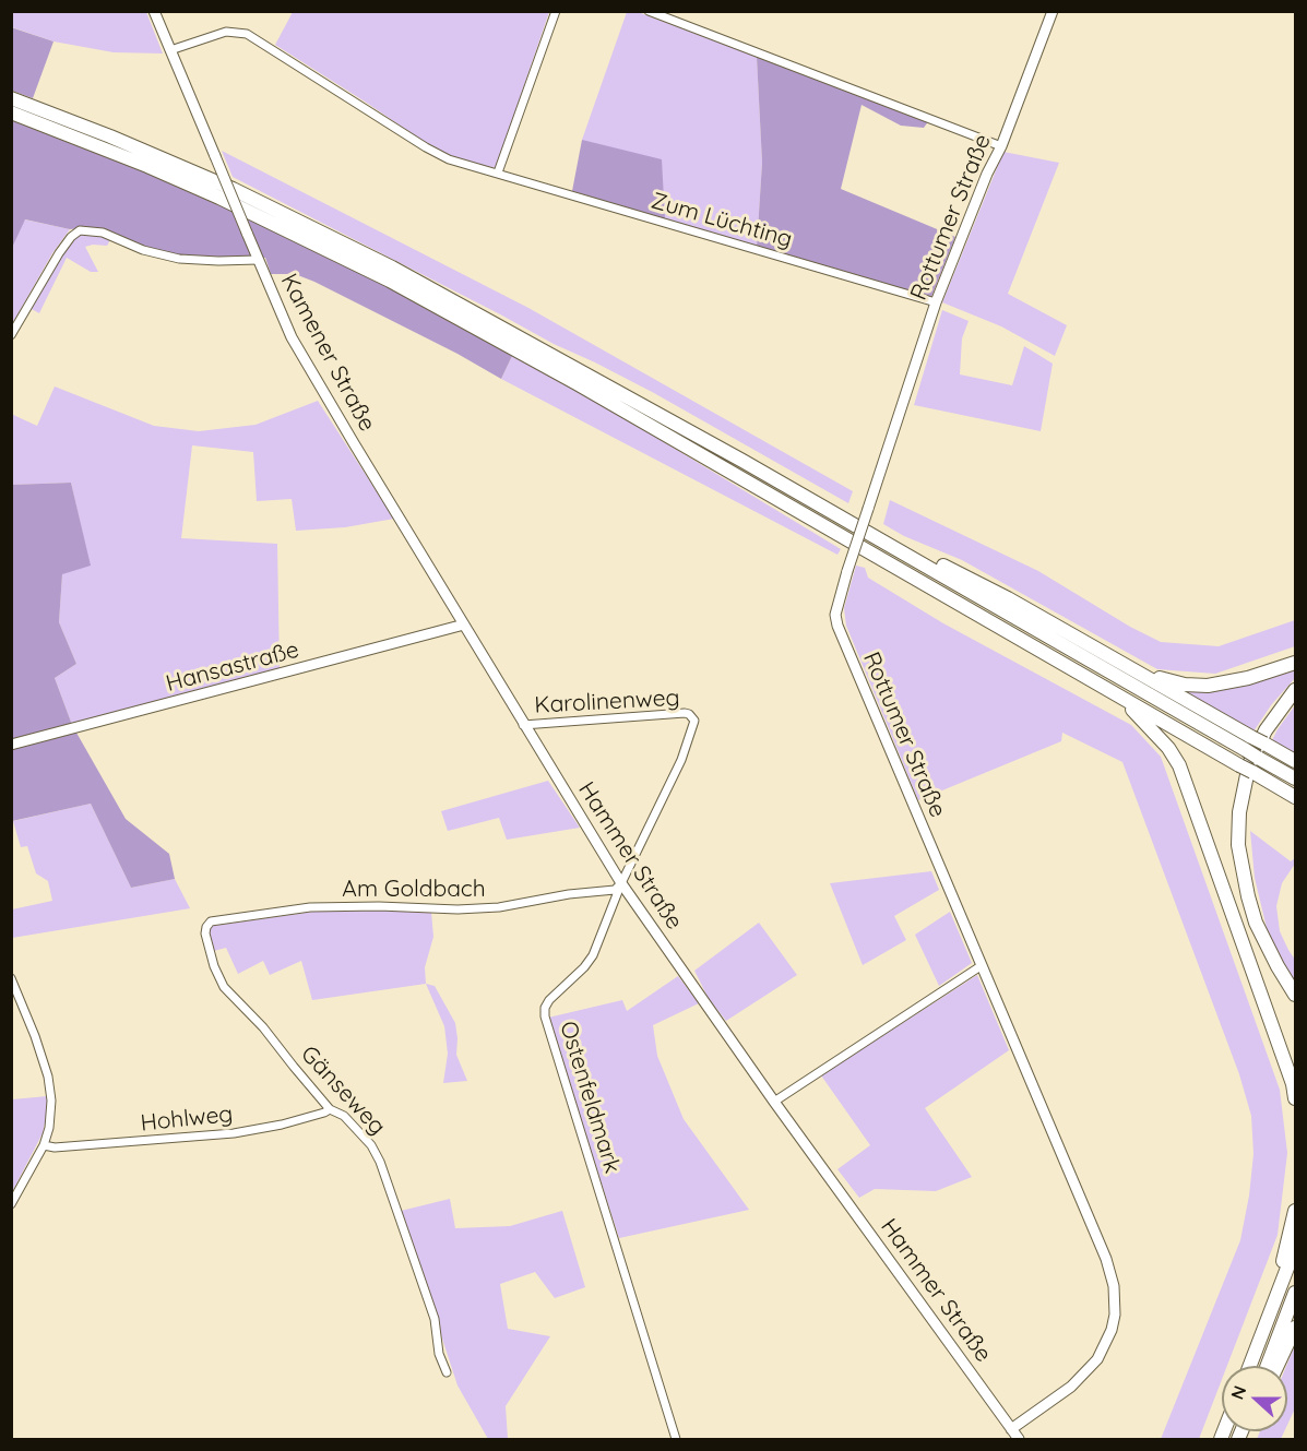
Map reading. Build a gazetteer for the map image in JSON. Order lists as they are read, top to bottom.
{
  "streets": {
    "street": [
      "Rottumer Straße",
      "Zum Lüchting",
      "Kamener Straße",
      "Hansastraße",
      "Karolinenweg",
      "Hammer Straße",
      "Am Goldbach",
      "Gänseweg",
      "Ostenfeldmark",
      "Hohlweg"
    ]
  },
  "crossings": [
    ["Rottumer Straße", "Zum Lüchting"],
    ["Rottumer Straße", "Hammer Straße"],
    ["Zum Lüchting", "Kamener Straße"],
    ["Kamener Straße", "Hansastraße"],
    ["Kamener Straße", "Hammer Straße"],
    ["Hansastraße", "Hammer Straße"],
    ["Karolinenweg", "Hammer Straße"],
    ["Karolinenweg", "Ostenfeldmark"],
    ["Hammer Straße", "Am Goldbach"],
    ["Hammer Straße", "Ostenfeldmark"],
    ["Am Goldbach", "Gänseweg"],
    ["Am Goldbach", "Ostenfeldmark"],
    ["Gänseweg", "Hohlweg"]
  ],
  "north": "left"
}
